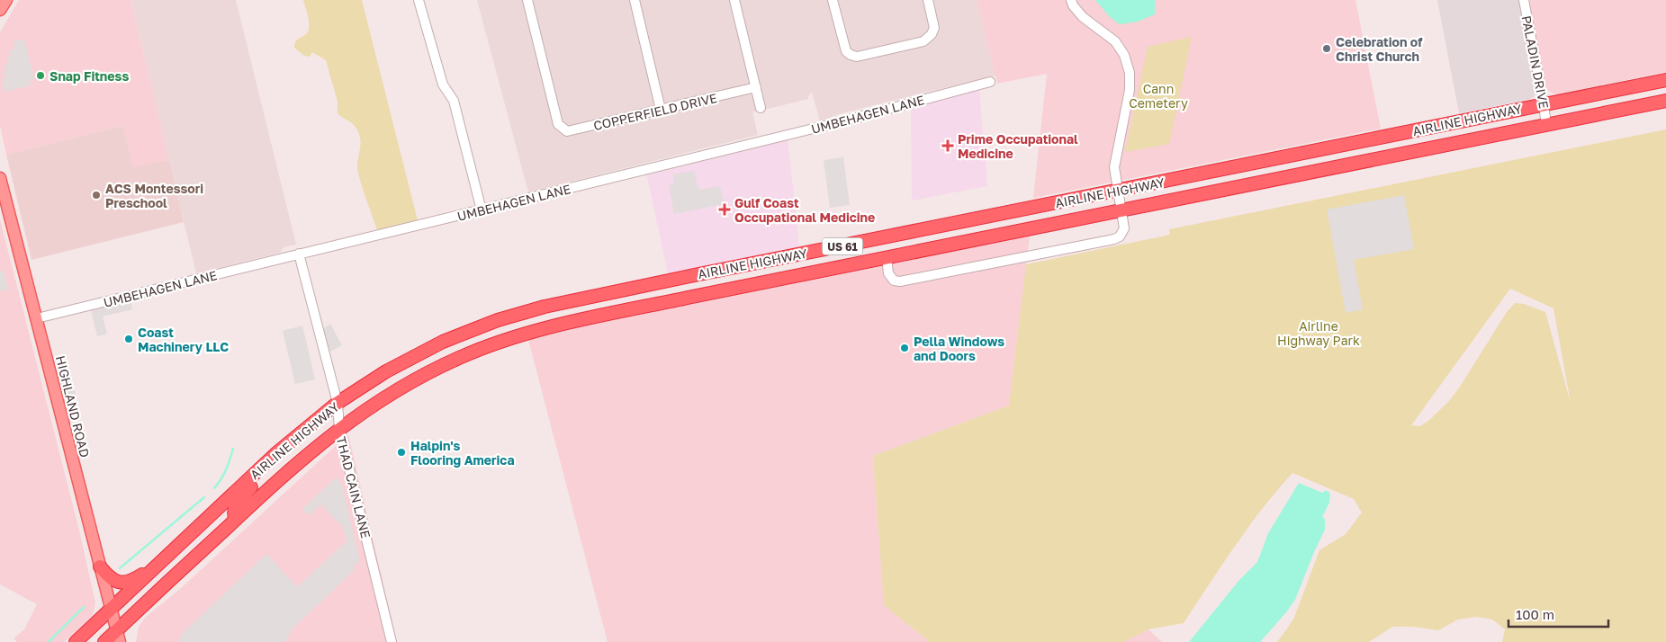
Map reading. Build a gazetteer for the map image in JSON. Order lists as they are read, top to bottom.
{
  "streets": {
    "highway": ["AIRLINE HIGHWAY", "US 61"],
    "main road": ["HIGHLAND ROAD"],
    "street": [
      "PALADIN DRIVE",
      "COPPERFIELD DRIVE",
      "UMBEHAGEN LANE",
      "THAD CAIN LANE"
    ]
  },
  "crossings": [
    ["PALADIN DRIVE", "AIRLINE HIGHWAY"],
    ["UMBEHAGEN LANE", "HIGHLAND ROAD"],
    ["UMBEHAGEN LANE", "THAD CAIN LANE"],
    ["AIRLINE HIGHWAY", "HIGHLAND ROAD"],
    ["AIRLINE HIGHWAY", "THAD CAIN LANE"]
  ],
  "parks": ["Cann Cemetery", "Airline Highway Park"],
  "places": {
    "other": [
      "Celebration of Christ Church",
      "Snap Fitness",
      "ACS Montessori Preschool",
      "Coast Machinery LLC",
      "Pella Windows and Doors",
      "Halpin's Flooring America"
    ],
    "health": ["Prime Occupational Medicine", "Gulf Coast Occupational Medicine"]
  },
  "scale_bar": "100 m"
}
